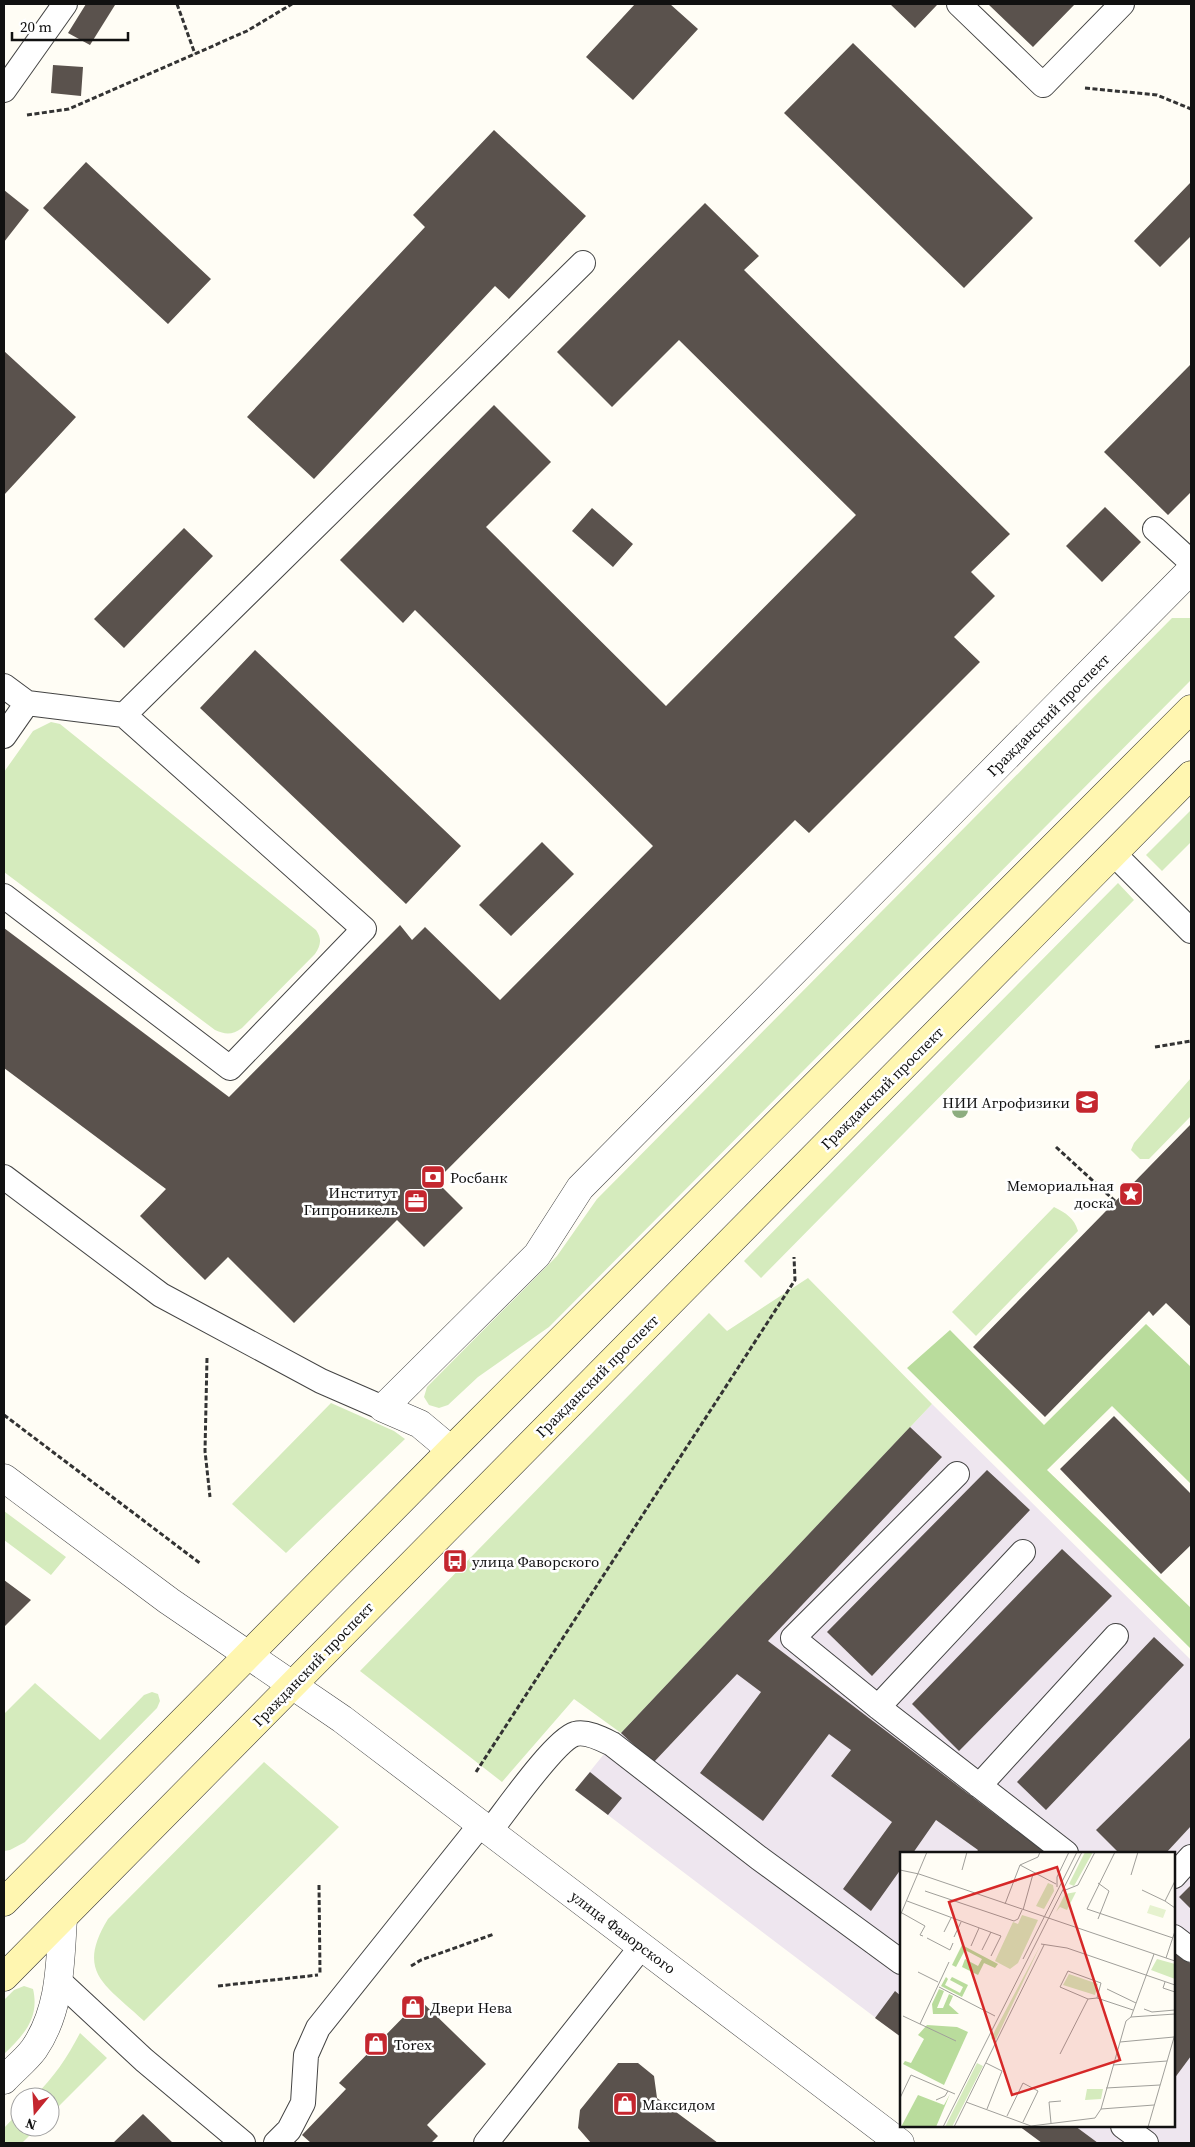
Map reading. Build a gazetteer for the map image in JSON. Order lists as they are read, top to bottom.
{
  "streets": {
    "main road": ["Гражданский проспект"],
    "street": ["улица Фаворского"]
  },
  "crossings": [
    ["Гражданский проспект", "улица Фаворского"]
  ],
  "places": {
    "school or university": ["НИИ Агрофизики"],
    "bank": ["Росбанк"],
    "place": ["Мемориальная доска"],
    "office": ["Институт Гипроникель"],
    "bus stop": ["улица Фаворского"],
    "shop": ["Двери Нева", "Torex", "Максидом"]
  },
  "scale_bar": "20 m",
  "north": "bottom"
}
